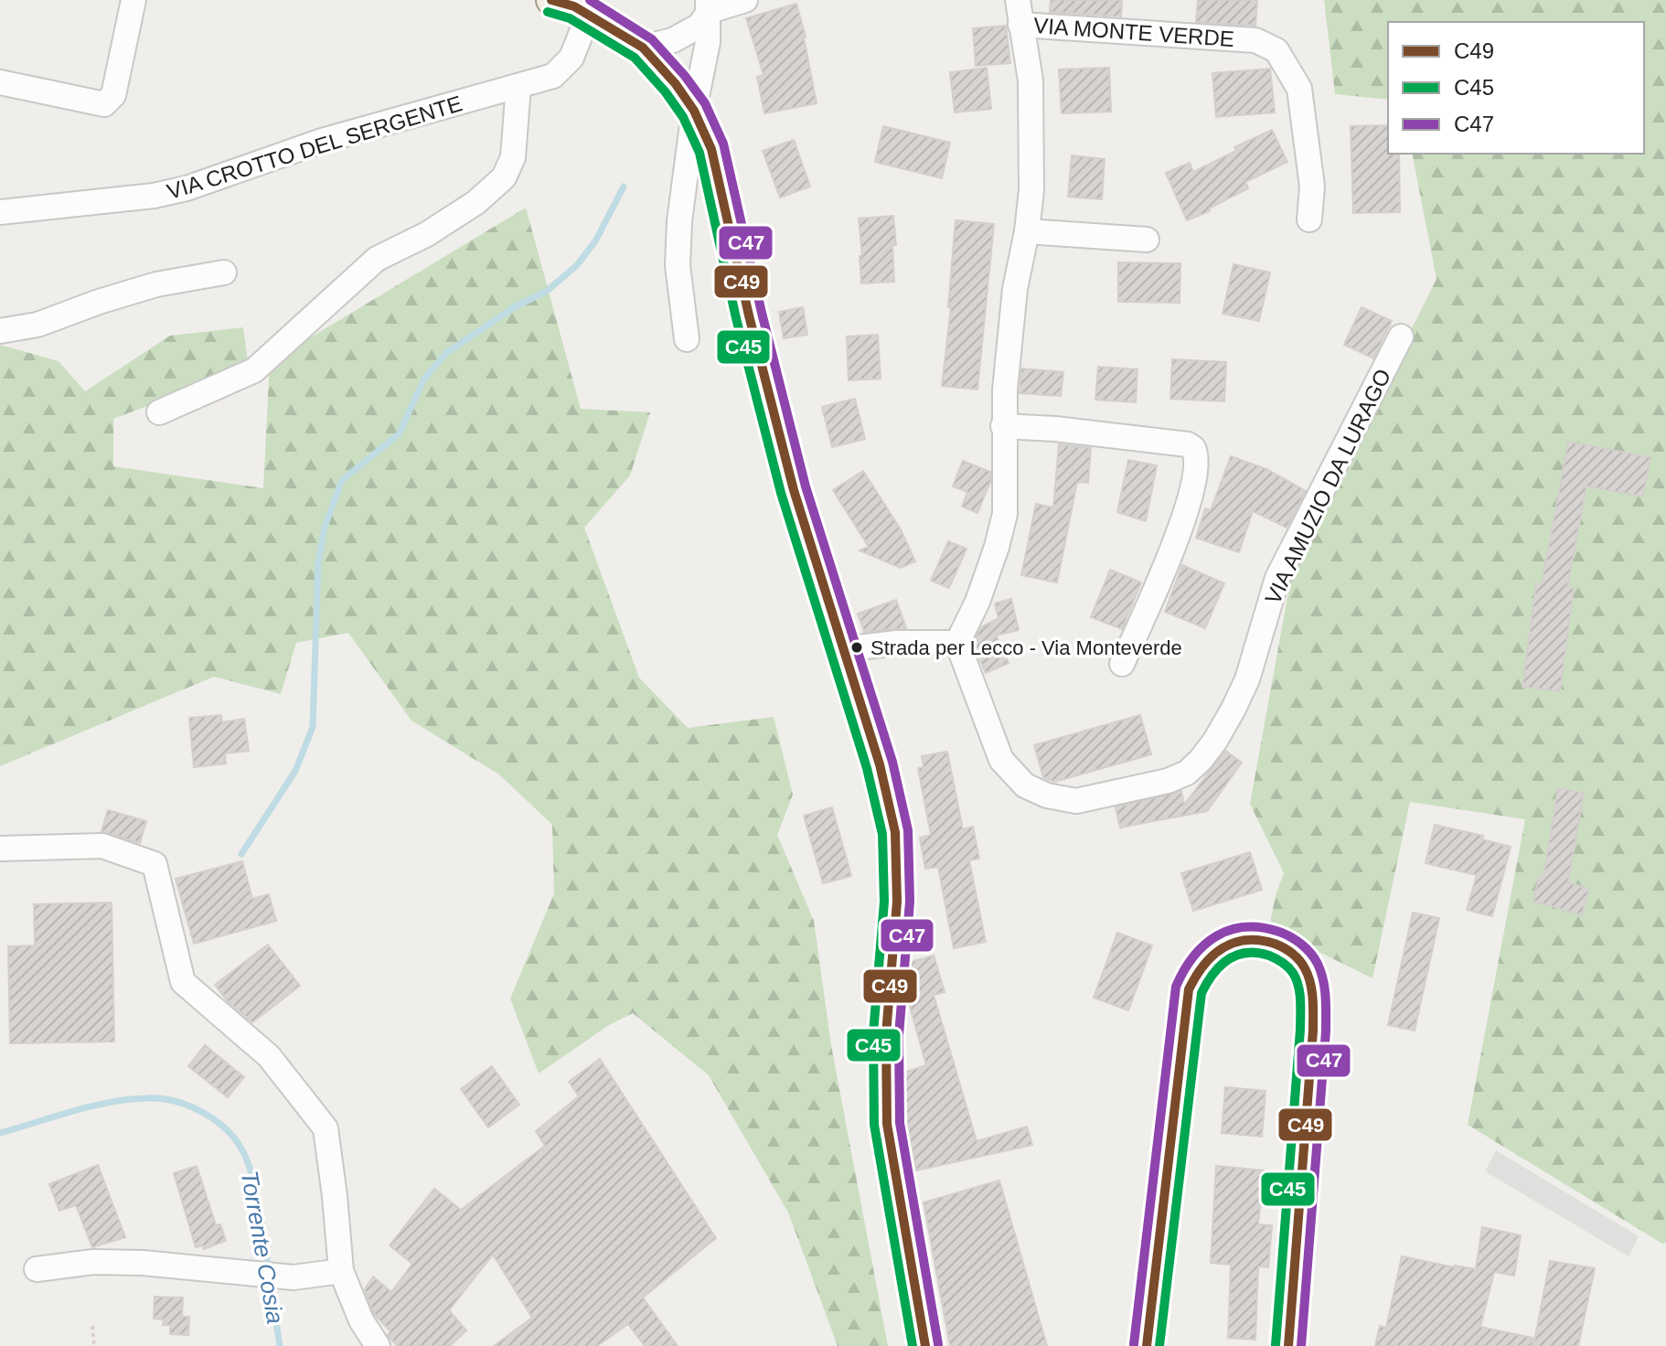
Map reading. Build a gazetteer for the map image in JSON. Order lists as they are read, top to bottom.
{
  "streets": {
    "street": ["VIA MONTE VERDE", "VIA CROTTO DEL SERGENTE", "VIA AMUZIO DA LURAGO"]
  },
  "crossings": [
    ["VIA MONTE VERDE", "VIA AMUZIO DA LURAGO"]
  ],
  "water": ["Torrente Cosia"],
  "places": ["Strada per Lecco - Via Monteverde"],
  "lines": ["transit line C49", "transit line C47", "transit line C45"],
  "legend": ["C49", "C45", "C47"]
}
